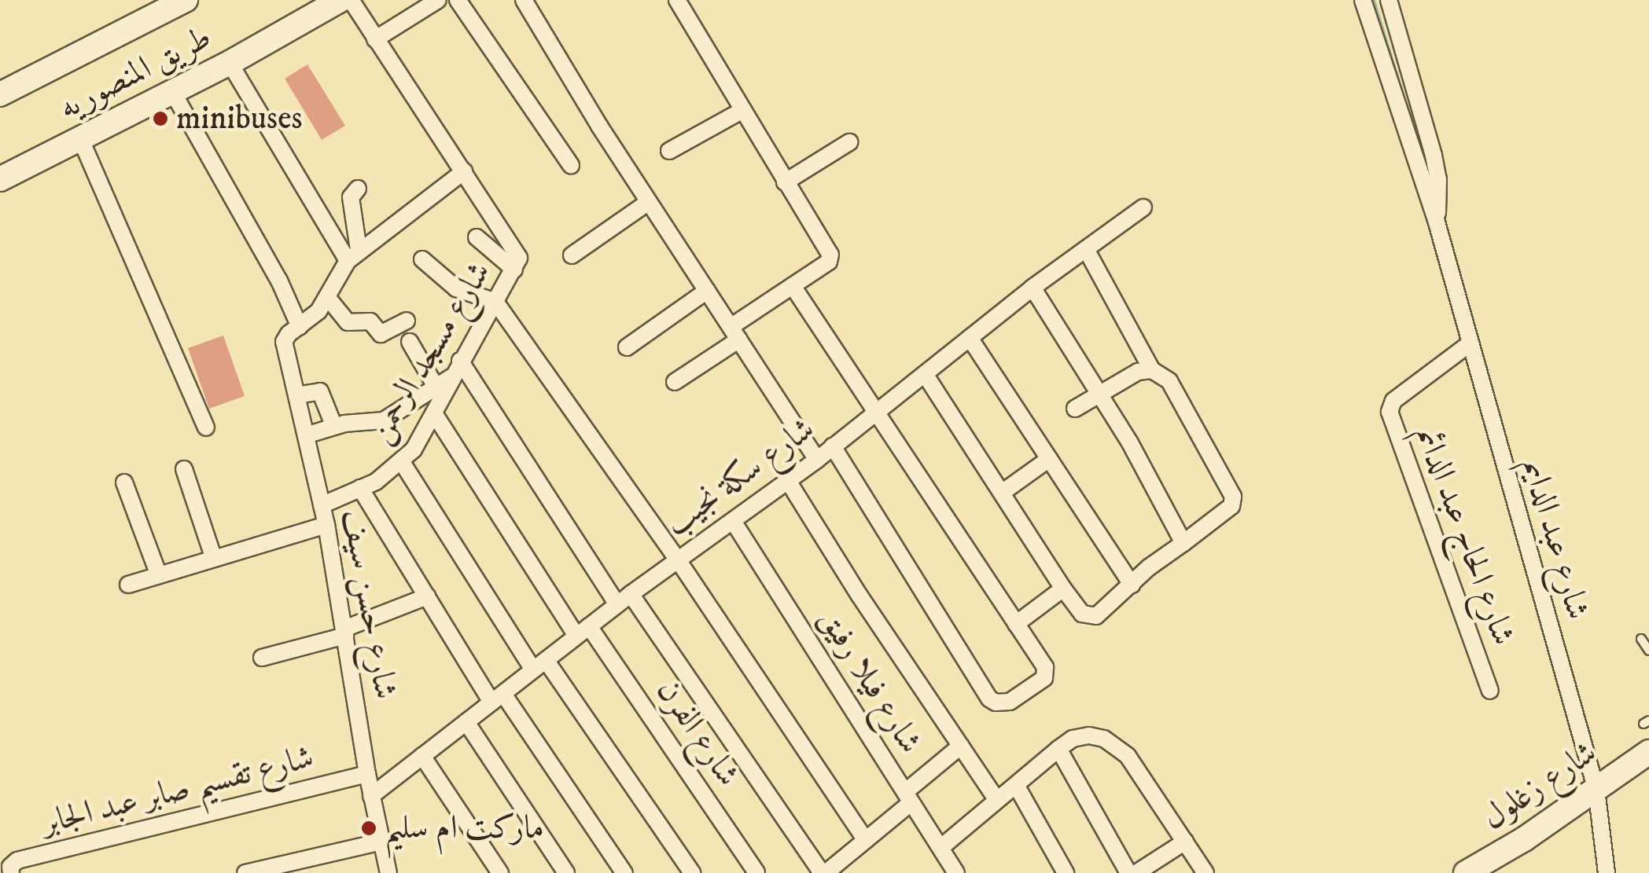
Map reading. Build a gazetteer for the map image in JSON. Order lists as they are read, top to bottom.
{
  "streets": {
    "main road": ["طريق المنصوريه", "شارع زغلول"],
    "street": [
      "شارع مسجد الرحمن",
      "شارع سكة نجيب",
      "شارع الحاج عبد الدائم",
      "شارع عبد الدايم",
      "شارع حسن سيف",
      "شارع فيلا رفيق",
      "شارع الفرن",
      "شارع تقسيم صابر عبد الجابر"
    ]
  },
  "crossings": [
    ["شارع مسجد الرحمن", "شارع حسن سيف"],
    ["شارع مسجد الرحمن", "شارع الفرن"],
    ["شارع سكة نجيب", "شارع حسن سيف"],
    ["شارع سكة نجيب", "شارع فيلا رفيق"],
    ["شارع سكة نجيب", "شارع الفرن"],
    ["شارع الحاج عبد الدائم", "شارع عبد الدايم"],
    ["شارع عبد الدايم", "شارع زغلول"],
    ["شارع حسن سيف", "شارع تقسيم صابر عبد الجابر"]
  ],
  "places": ["minibuses", "ماركت ام سليم"]
}
